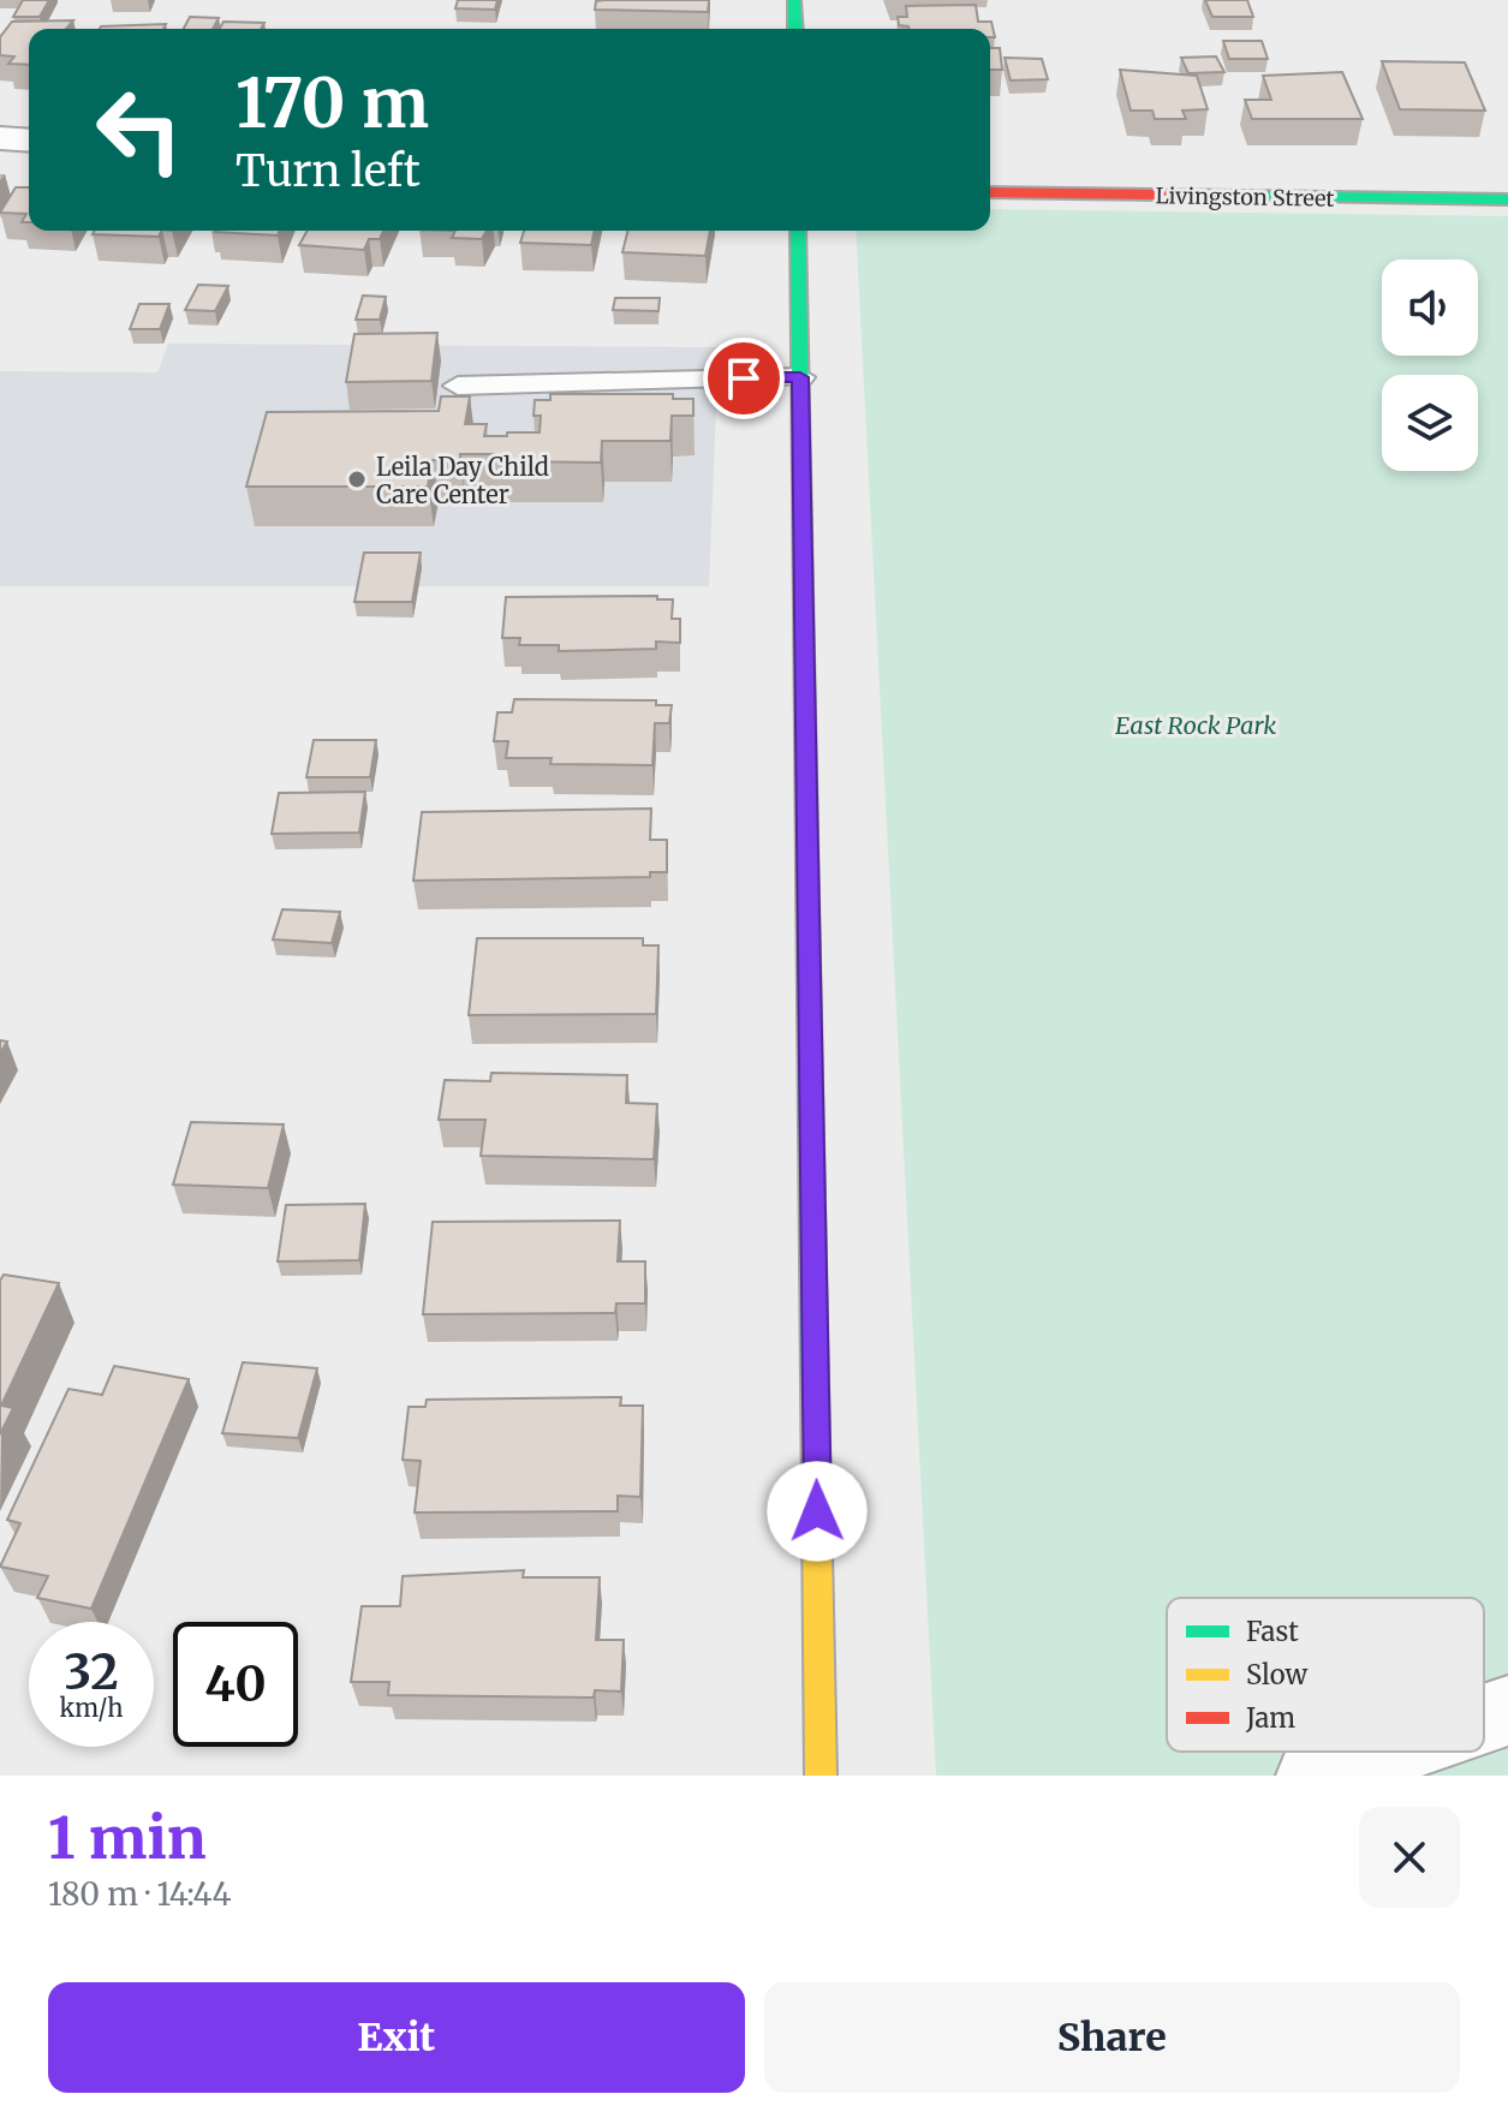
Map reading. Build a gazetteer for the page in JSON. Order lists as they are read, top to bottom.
{
  "streets": {
    "street": ["Livingston Street"]
  },
  "parks": ["East Rock Park"],
  "places": ["Leila Day Child Care Center"],
  "legend": ["Fast", "Slow", "Jam"],
  "page": {
    "turn": ["170 m", "Turn left"],
    "speed": "32 km/h",
    "limit": "40",
    "heading": ["1 min", "180 m · 14:44"],
    "buttons": ["Exit", "Share"]
  }
}
